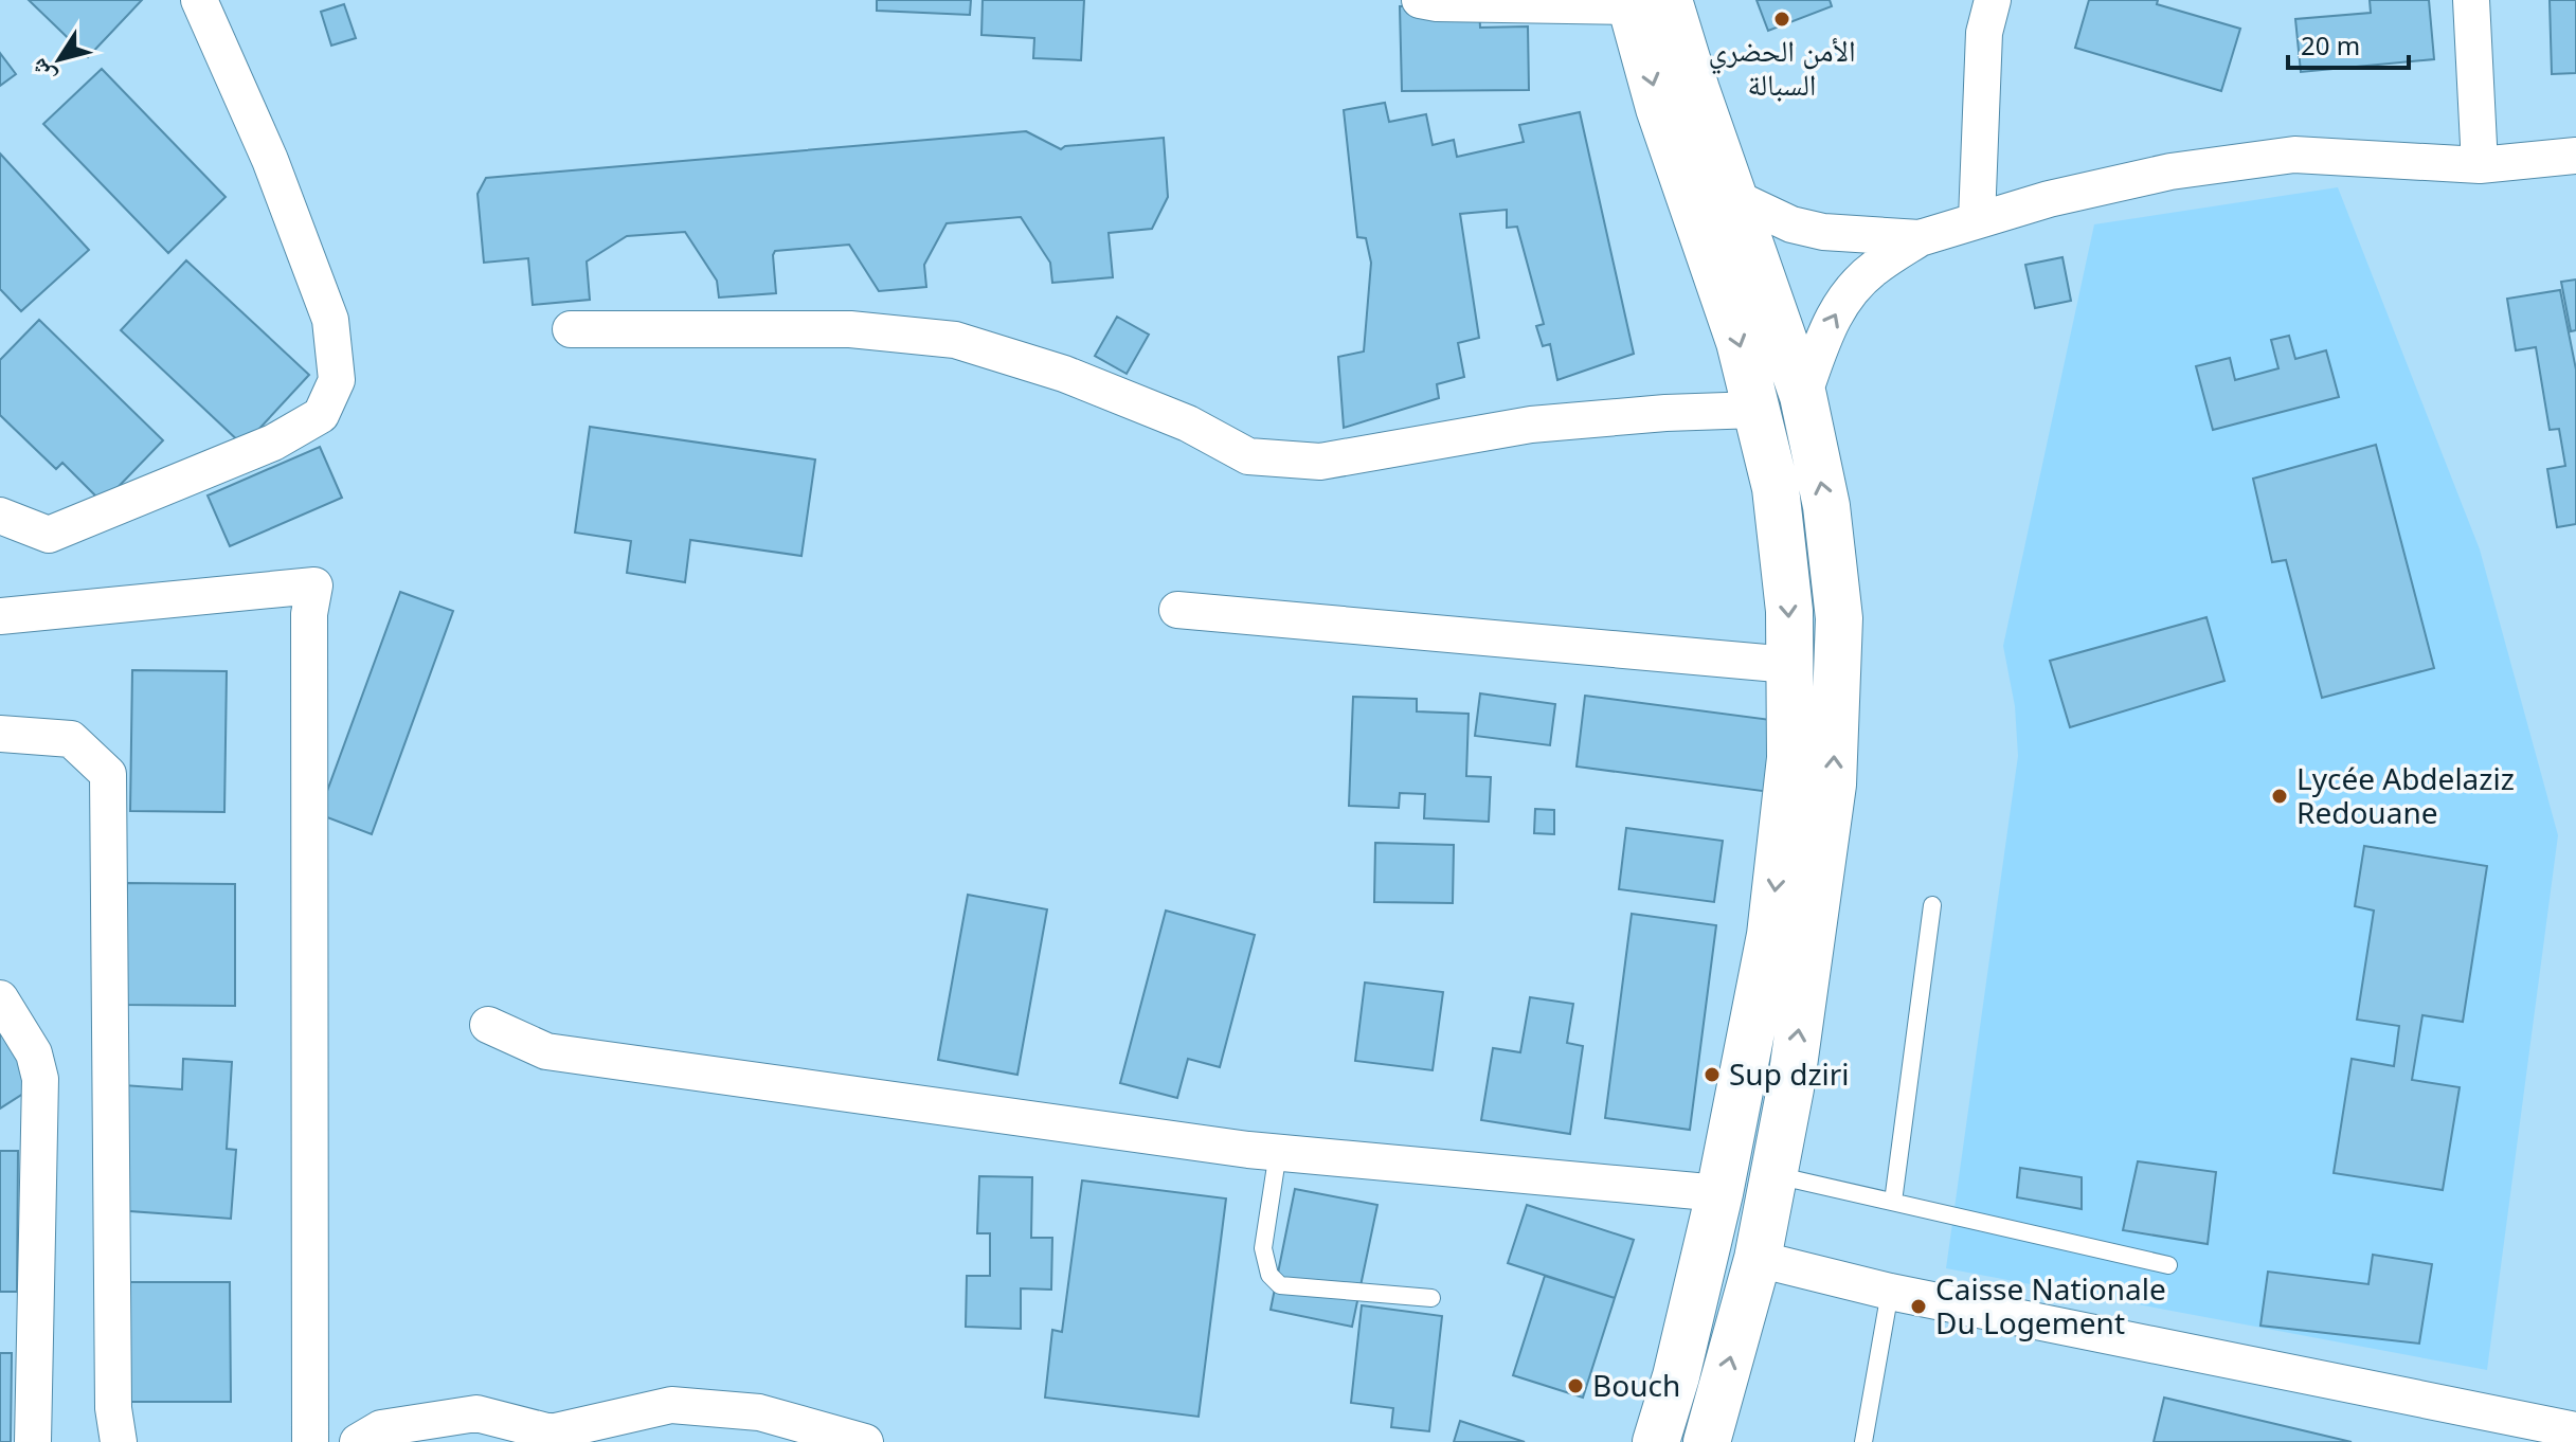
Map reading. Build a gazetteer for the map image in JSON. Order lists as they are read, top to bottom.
{
  "places": [
    "الأمن الحضري السبالة",
    "Lycée Abdelaziz Redouane",
    "Sup dziri",
    "Caisse Nationale Du Logement",
    "Bouch"
  ],
  "scale_bar": "20 m",
  "north": "bottom left"
}
